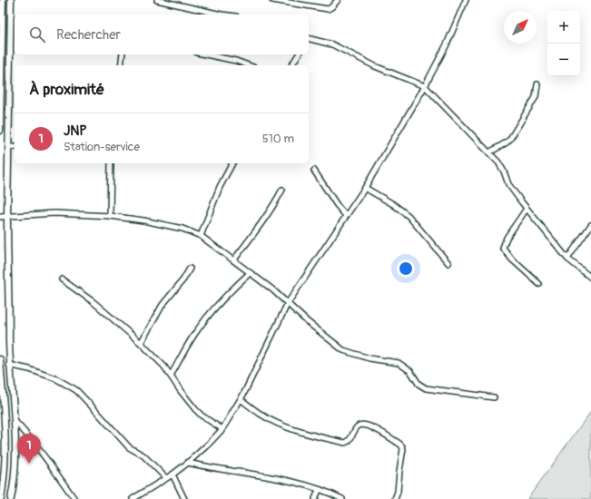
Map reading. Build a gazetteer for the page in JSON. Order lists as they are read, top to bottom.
{
  "north": "top right",
  "page": {
    "map_buttons": ["+", "−"],
    "search": "Rechercher",
    "heading": "À proximité",
    "list": [
      {
        "mark": "1",
        "name": "JNP",
        "note": "Station-service",
        "value": "510 m"
      }
    ],
    "pins": "1"
  }
}
